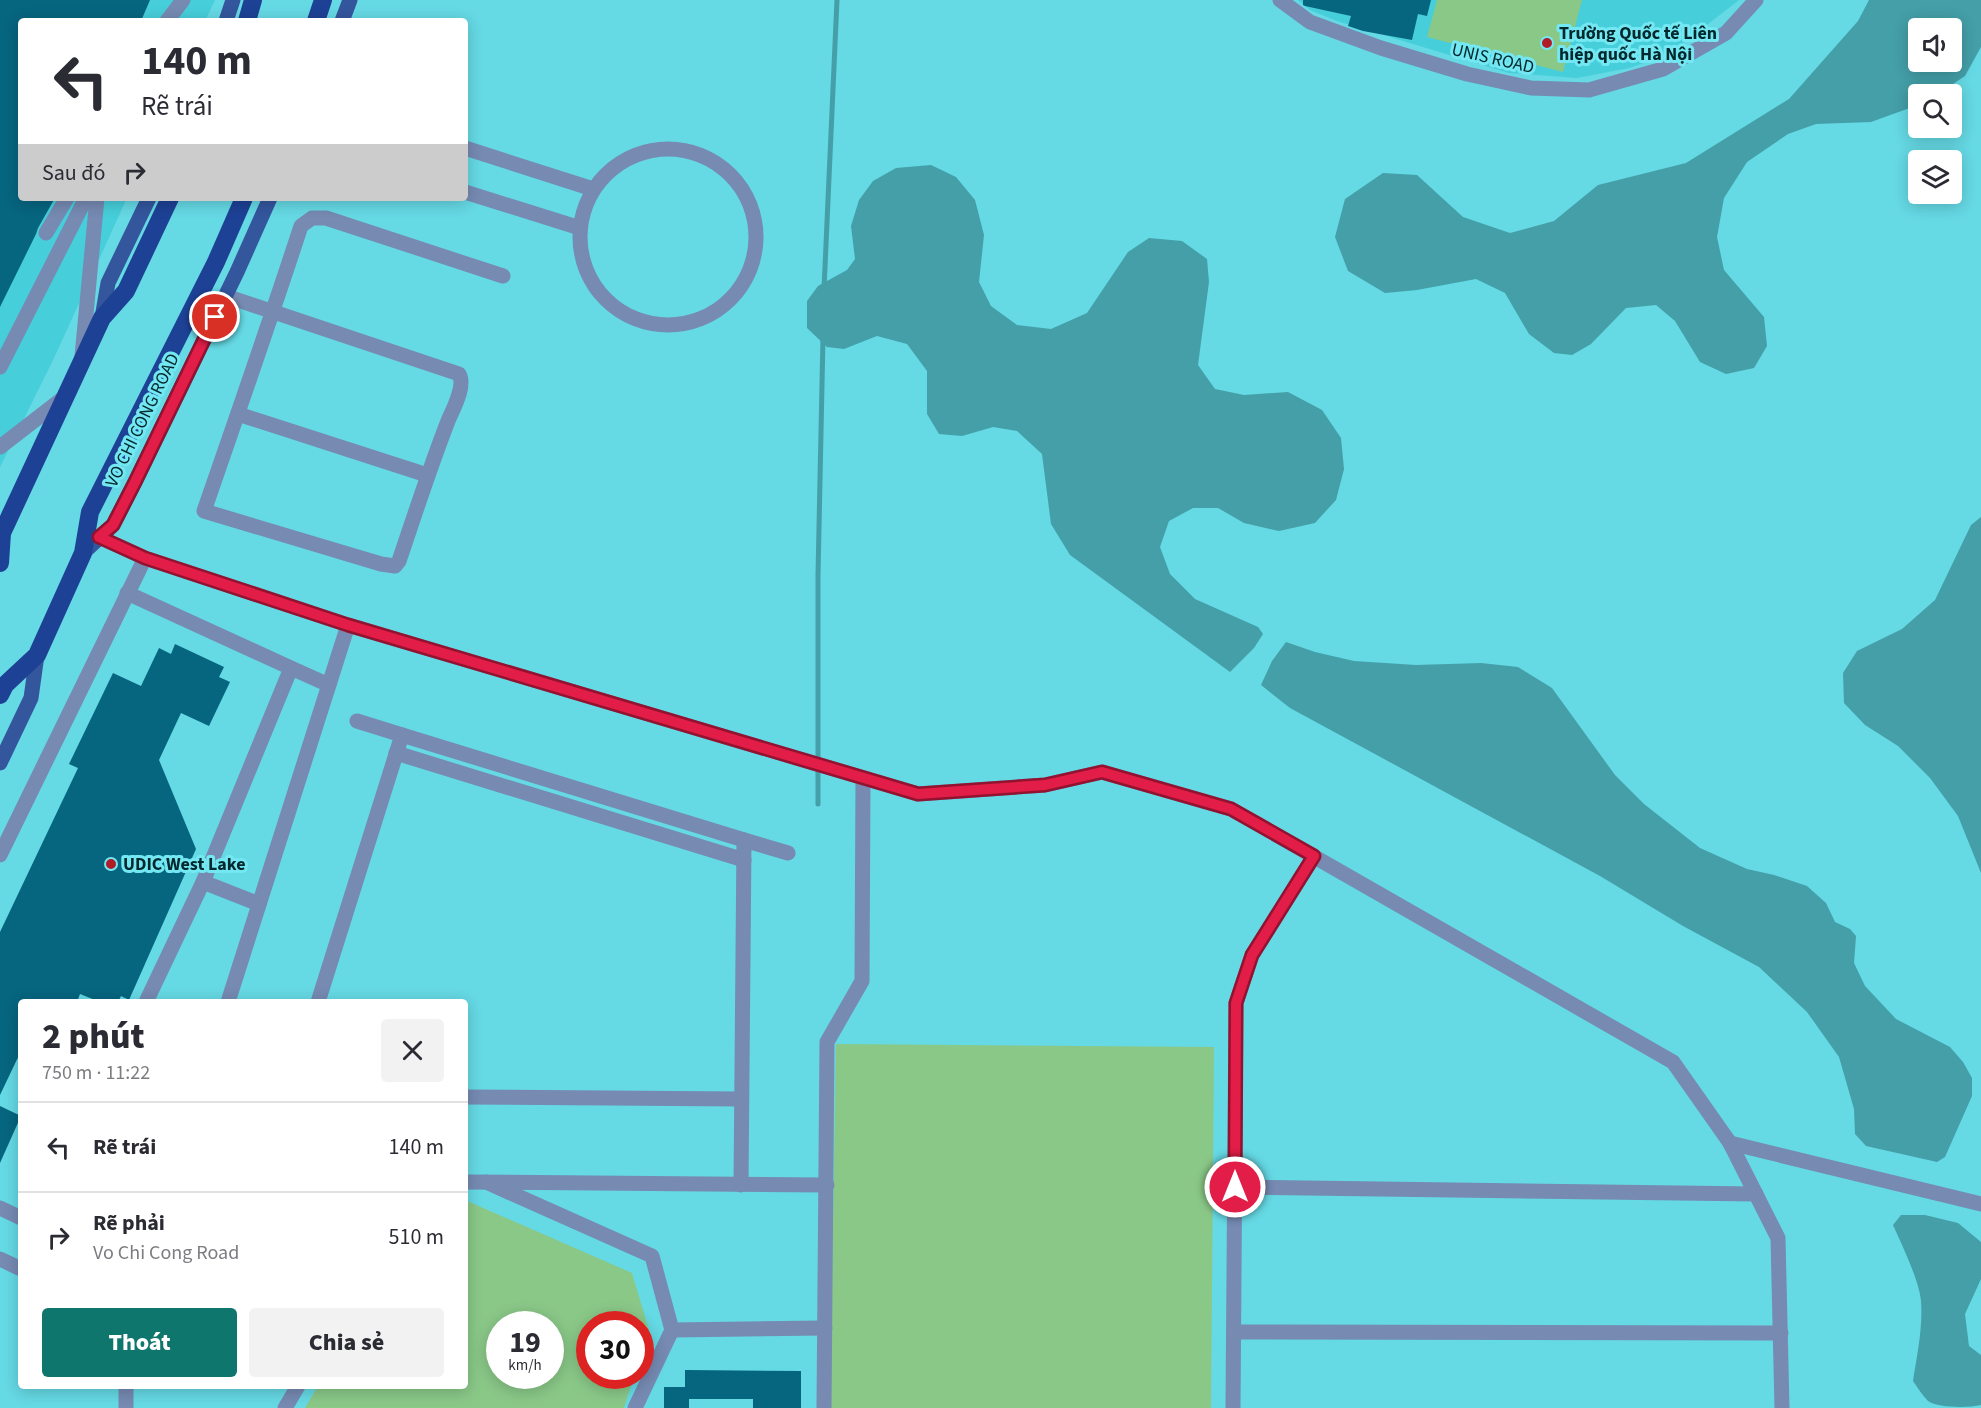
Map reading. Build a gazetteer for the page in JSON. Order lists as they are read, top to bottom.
{
  "streets": {
    "highway": ["VO CHI CONG ROAD"],
    "street": ["UNIS ROAD"]
  },
  "places": ["Trường Quốc tế Liên hiệp quốc Hà Nội", "UDIC West Lake"],
  "page": {
    "turn": ["140 m", "Rẽ trái"],
    "then": "Sau đó",
    "heading": ["2 phút", "750 m · 11:22"],
    "list": [
      {
        "name": "Rẽ trái",
        "value": "140 m"
      },
      {
        "name": "Rẽ phải",
        "note": "Vo Chi Cong Road",
        "value": "510 m"
      }
    ],
    "buttons": ["Thoát", "Chia sẻ"],
    "speed": "19 km/h",
    "limit": "30"
  }
}
